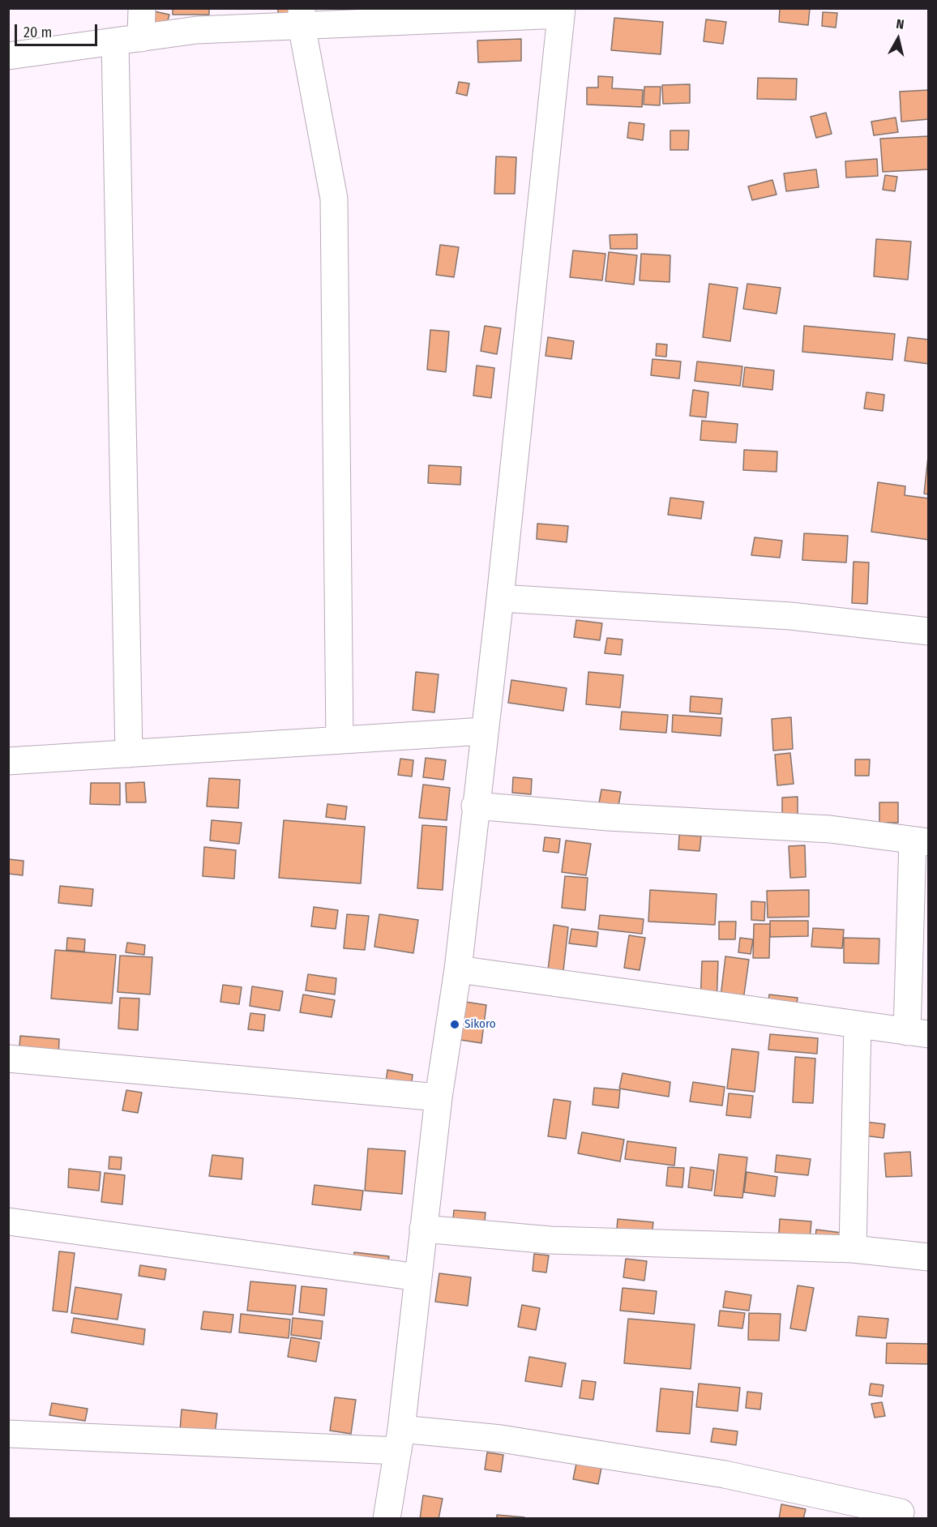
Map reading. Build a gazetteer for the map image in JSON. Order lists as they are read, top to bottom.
{
  "places": ["Sikoro"],
  "scale_bar": "20 m",
  "north": "top"
}
